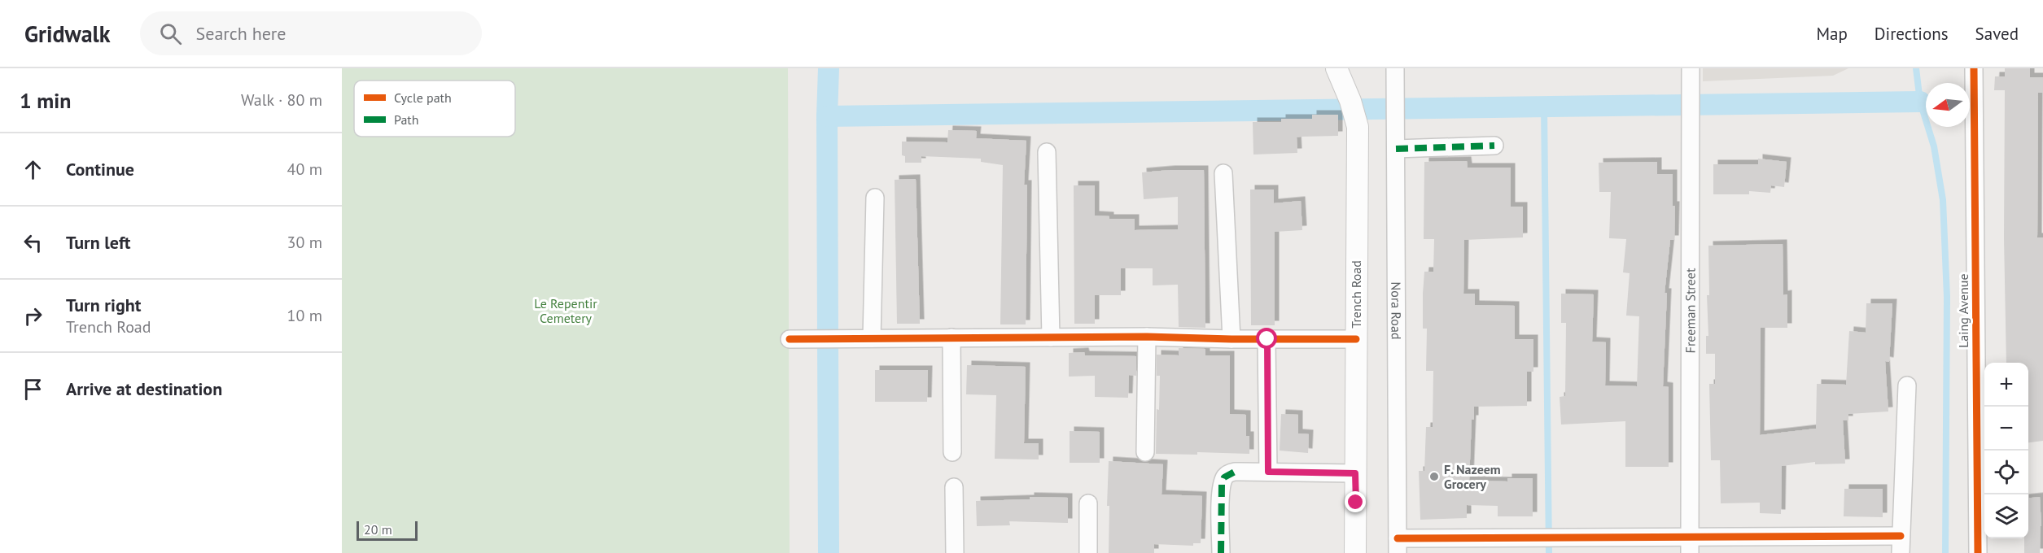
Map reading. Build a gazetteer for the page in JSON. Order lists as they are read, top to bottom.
{
  "streets": {
    "street": [
      "Trench Road",
      "Nora Road",
      "Freeman Street",
      "Laing Avenue"
    ]
  },
  "parks": ["Le Repentir Cemetery"],
  "places": ["F. Nazeem Grocery"],
  "legend": ["Cycle path", "Path"],
  "scale_bar": "20 m",
  "north": "left",
  "page": {
    "header": "Gridwalk",
    "search": "Search here",
    "nav": ["Map", "Directions", "Saved"],
    "heading": ["1 min", "Walk · 80 m"],
    "list": [
      ["Continue", "40 m"],
      ["Turn left", "30 m"],
      ["Turn right", "Trench Road", "10 m"],
      "Arrive at destination"
    ],
    "map_buttons": ["+", "−"],
    "scale": "20 m"
  }
}
